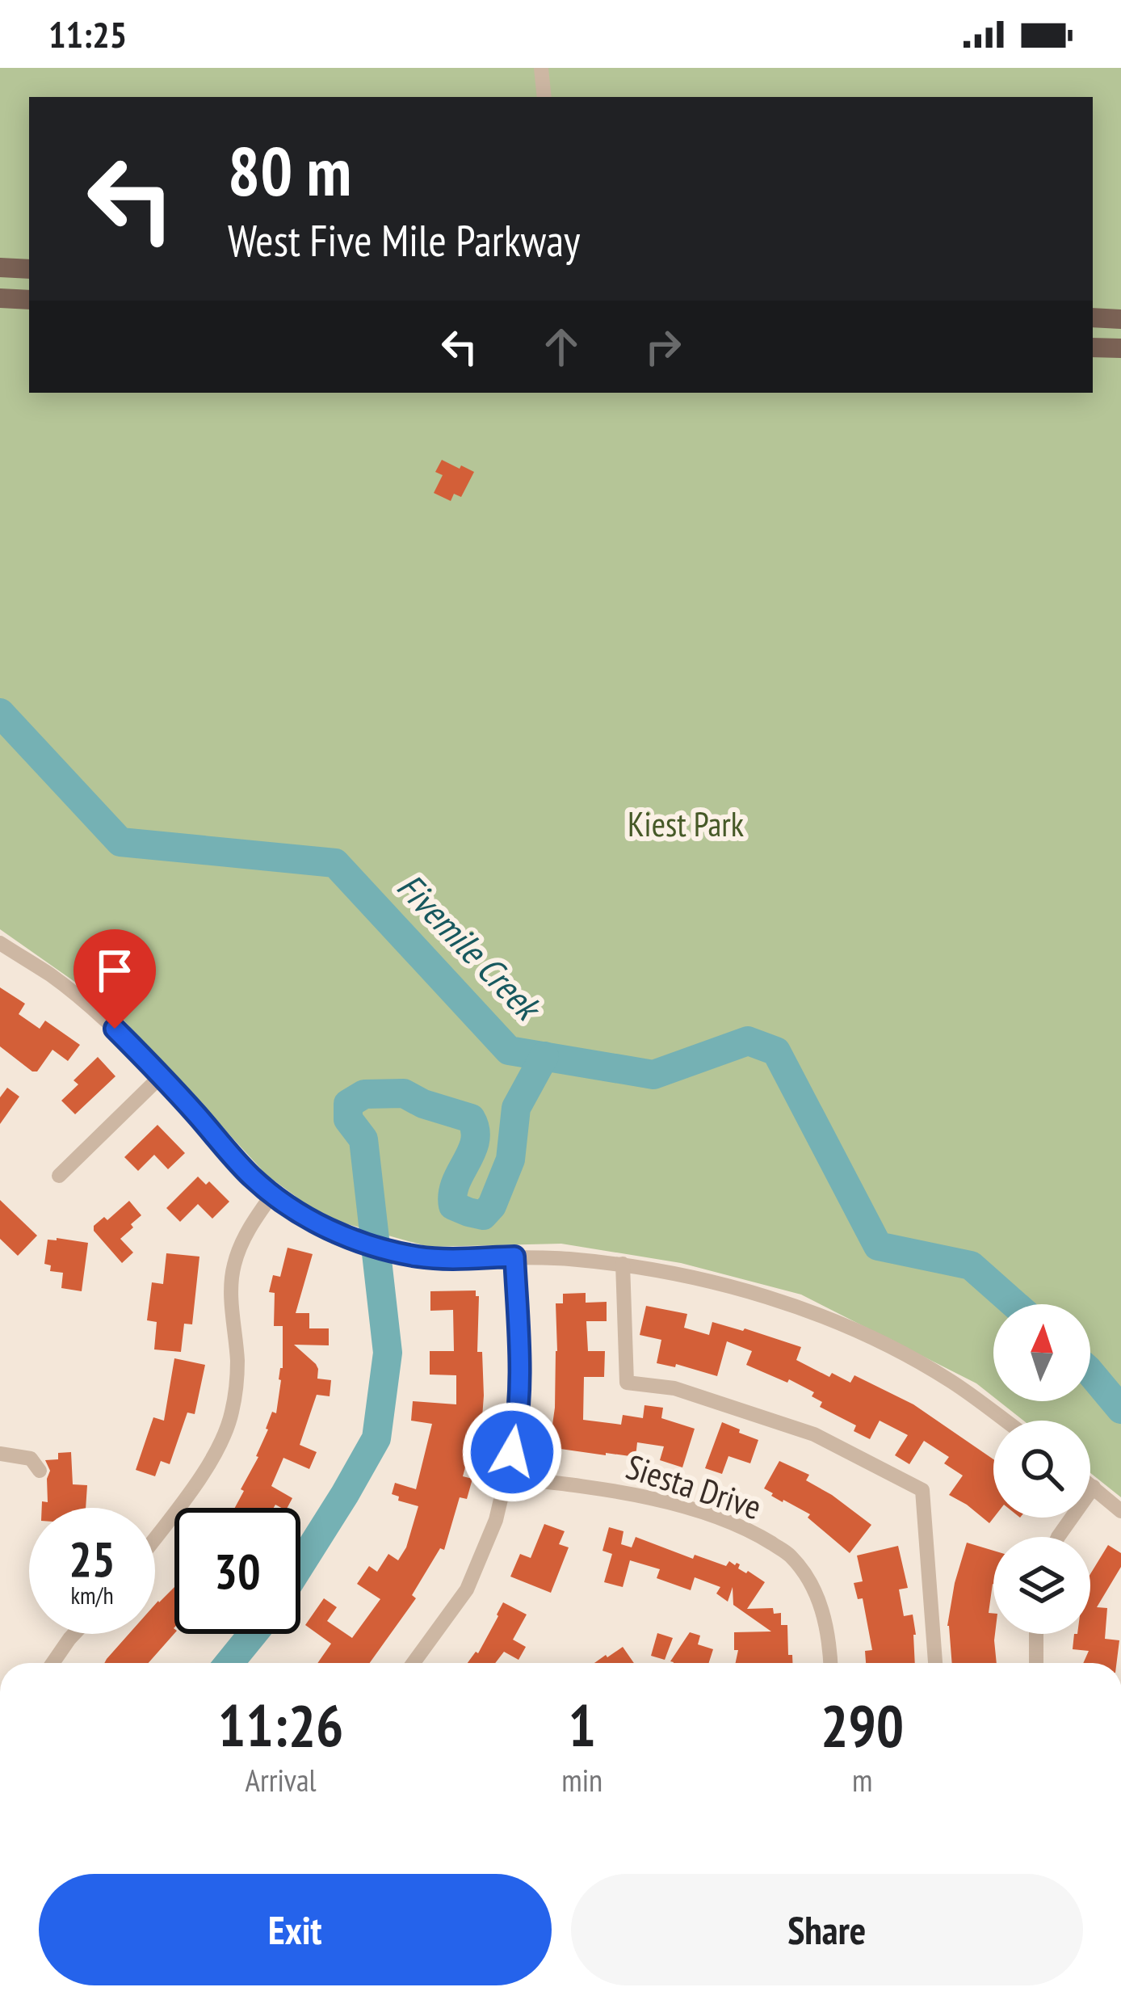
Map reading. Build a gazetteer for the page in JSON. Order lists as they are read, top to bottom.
{
  "streets": {
    "street": ["Siesta Drive"]
  },
  "water": ["Fivemile Creek"],
  "parks": ["Kiest Park"],
  "north": "top",
  "page": {
    "status": "11:25",
    "turn": ["80 m", "West Five Mile Parkway"],
    "speed": "25 km/h",
    "limit": "30",
    "eta": [
      "11:26",
      "Arrival",
      "1",
      "min",
      "290",
      "m"
    ],
    "buttons": ["Exit", "Share"]
  }
}
